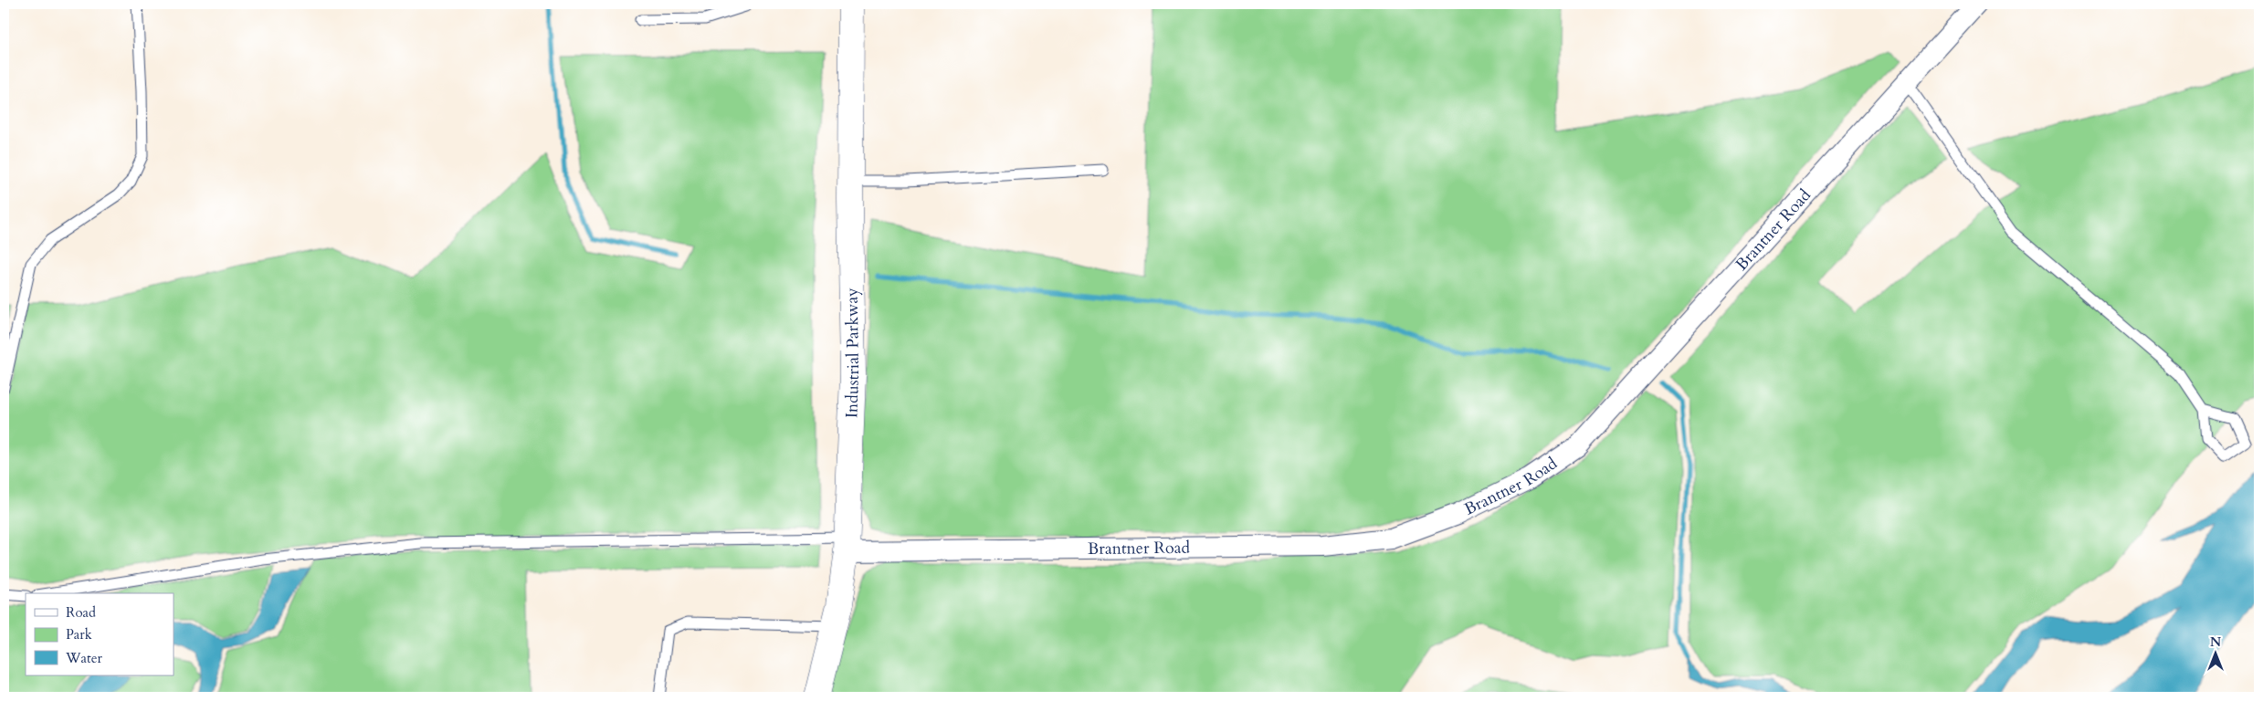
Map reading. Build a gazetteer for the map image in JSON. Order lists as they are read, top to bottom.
{
  "streets": {
    "street": ["Brantner Road", "Industrial Parkway"]
  },
  "crossings": [
    ["Brantner Road", "Industrial Parkway"]
  ],
  "legend": ["Road", "Park", "Water"],
  "north": "top"
}
